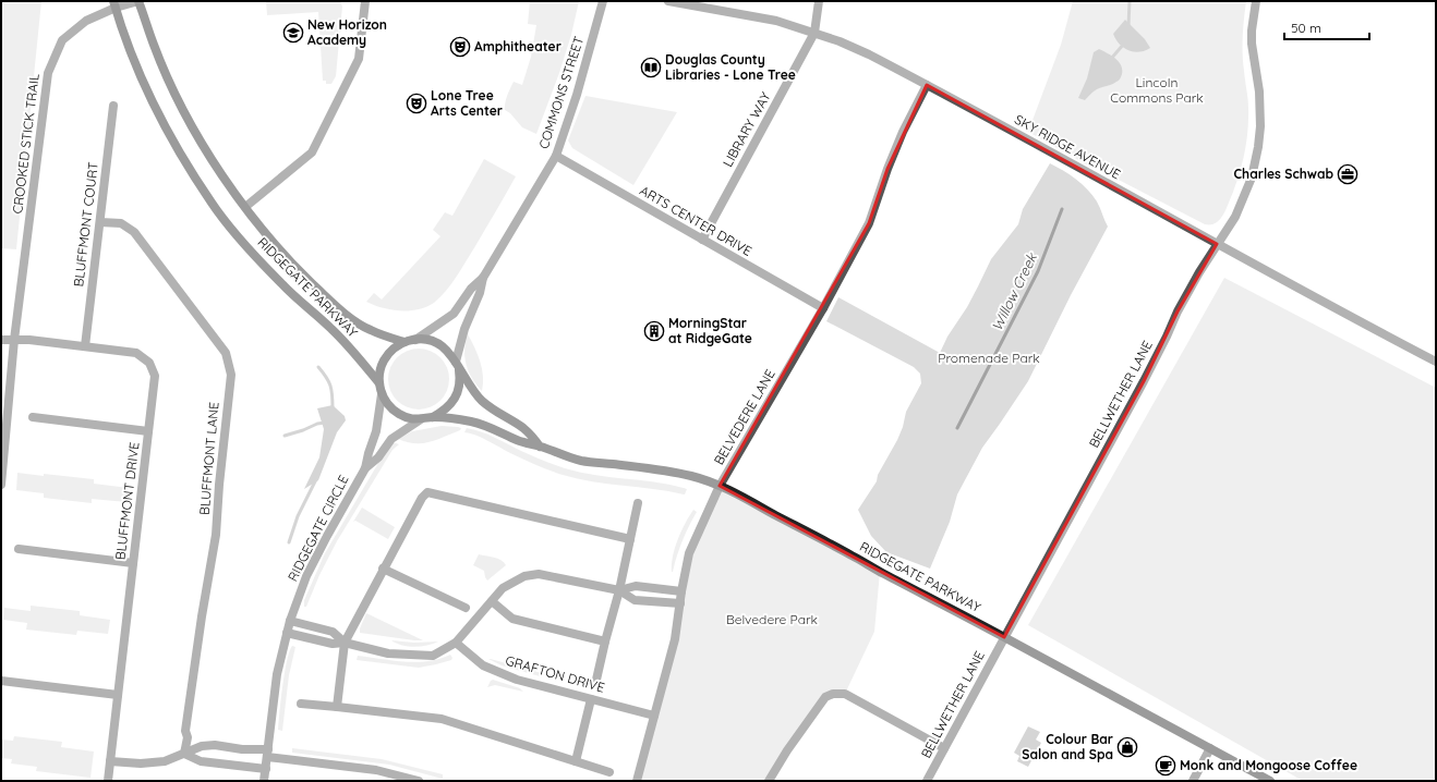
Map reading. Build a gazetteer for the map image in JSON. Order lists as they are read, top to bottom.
{
  "streets": {
    "main road": ["RIDGEGATE PARKWAY"],
    "street": [
      "COMMONS STREET",
      "LIBRARY WAY",
      "CROOKED STICK TRAIL",
      "SKY RIDGE AVENUE",
      "ARTS CENTER DRIVE",
      "BLUFFMONT COURT",
      "BELLWETHER LANE",
      "BELVEDERE LANE",
      "BLUFFMONT LANE",
      "BLUFFMONT DRIVE",
      "RIDGEGATE CIRCLE",
      "GRAFTON DRIVE"
    ]
  },
  "crossings": [
    ["COMMONS STREET", "ARTS CENTER DRIVE"],
    ["COMMONS STREET", "RIDGEGATE PARKWAY"],
    ["COMMONS STREET", "RIDGEGATE CIRCLE"],
    ["LIBRARY WAY", "SKY RIDGE AVENUE"],
    ["LIBRARY WAY", "ARTS CENTER DRIVE"],
    ["CROOKED STICK TRAIL", "RIDGEGATE PARKWAY"],
    ["CROOKED STICK TRAIL", "BLUFFMONT DRIVE"],
    ["SKY RIDGE AVENUE", "BELLWETHER LANE"],
    ["SKY RIDGE AVENUE", "BELVEDERE LANE"],
    ["ARTS CENTER DRIVE", "BELVEDERE LANE"],
    ["BLUFFMONT COURT", "BLUFFMONT LANE"],
    ["BLUFFMONT COURT", "BLUFFMONT DRIVE"],
    ["RIDGEGATE PARKWAY", "BELLWETHER LANE"],
    ["RIDGEGATE PARKWAY", "BELVEDERE LANE"],
    ["RIDGEGATE PARKWAY", "RIDGEGATE CIRCLE"],
    ["BELVEDERE LANE", "GRAFTON DRIVE"]
  ],
  "water": ["Willow Creek"],
  "parks": ["Lincoln Commons Park", "Promenade Park", "Belvedere Park"],
  "places": {
    "school or university": ["New Horizon Academy"],
    "theatre": ["Amphitheater", "Lone Tree Arts Center"],
    "library": ["Douglas County Libraries - Lone Tree"],
    "office": ["Charles Schwab"],
    "building": ["MorningStar at RidgeGate"],
    "shop": ["Colour Bar Salon and Spa"],
    "cafe": ["Monk and Mongoose Coffee"]
  },
  "scale_bar": "50 m"
}
